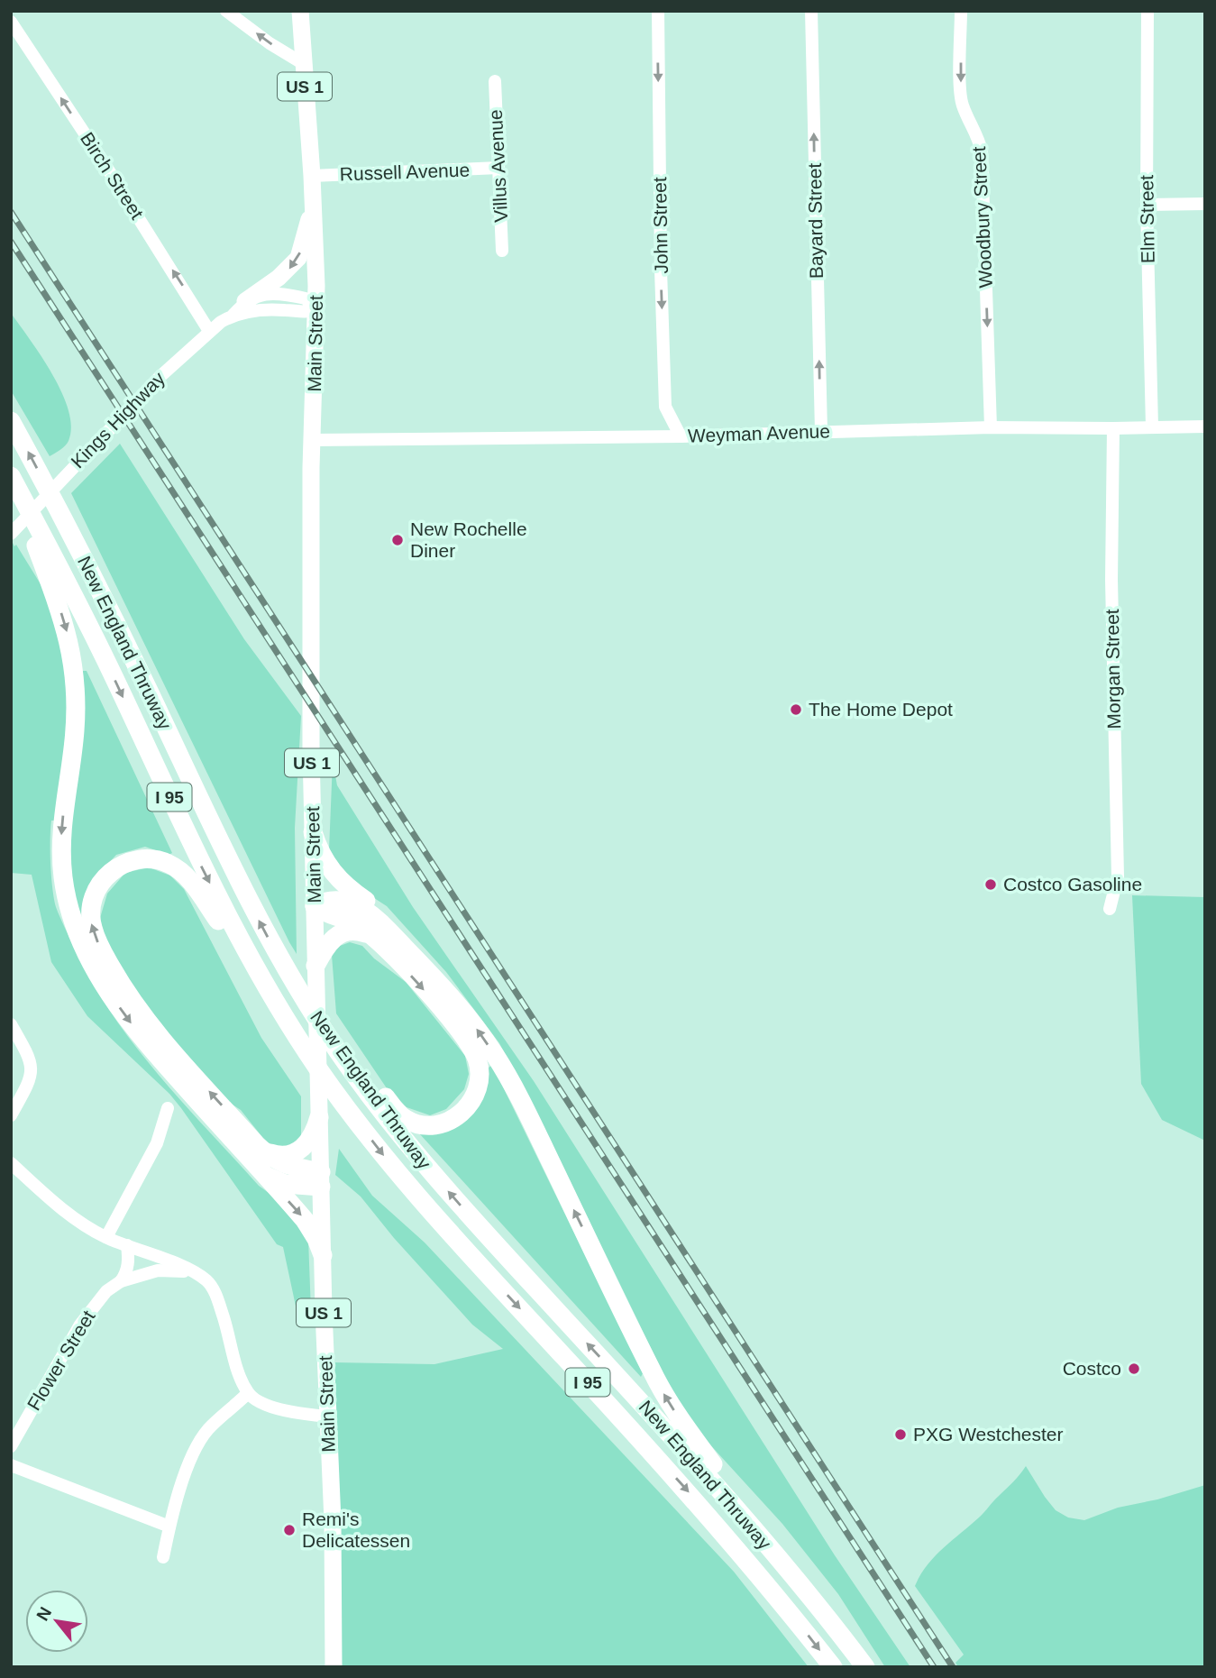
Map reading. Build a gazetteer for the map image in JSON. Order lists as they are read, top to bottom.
{
  "streets": {
    "highway": ["New England Thruway", "I 95"],
    "main road": ["US 1", "Main Street"],
    "street": [
      "Villus Avenue",
      "Russell Avenue",
      "Birch Street",
      "Woodbury Street",
      "Elm Street",
      "Bayard Street",
      "John Street",
      "Kings Highway",
      "Weyman Avenue",
      "Morgan Street",
      "Flower Street"
    ]
  },
  "crossings": [
    ["Villus Avenue", "Russell Avenue"],
    ["Russell Avenue", "Main Street"],
    ["Birch Street", "Kings Highway"],
    ["Woodbury Street", "Weyman Avenue"],
    ["Elm Street", "Weyman Avenue"],
    ["Bayard Street", "Weyman Avenue"],
    ["John Street", "Weyman Avenue"],
    ["Main Street", "Kings Highway"],
    ["Main Street", "Weyman Avenue"],
    ["Weyman Avenue", "Morgan Street"]
  ],
  "one_way": [
    "Birch Street",
    "Woodbury Street",
    "Bayard Street",
    "John Street"
  ],
  "places": [
    "New Rochelle Diner",
    "The Home Depot",
    "Costco Gasoline",
    "Costco",
    "PXG Westchester",
    "Remi's Delicatessen"
  ],
  "north": "top left"
}
